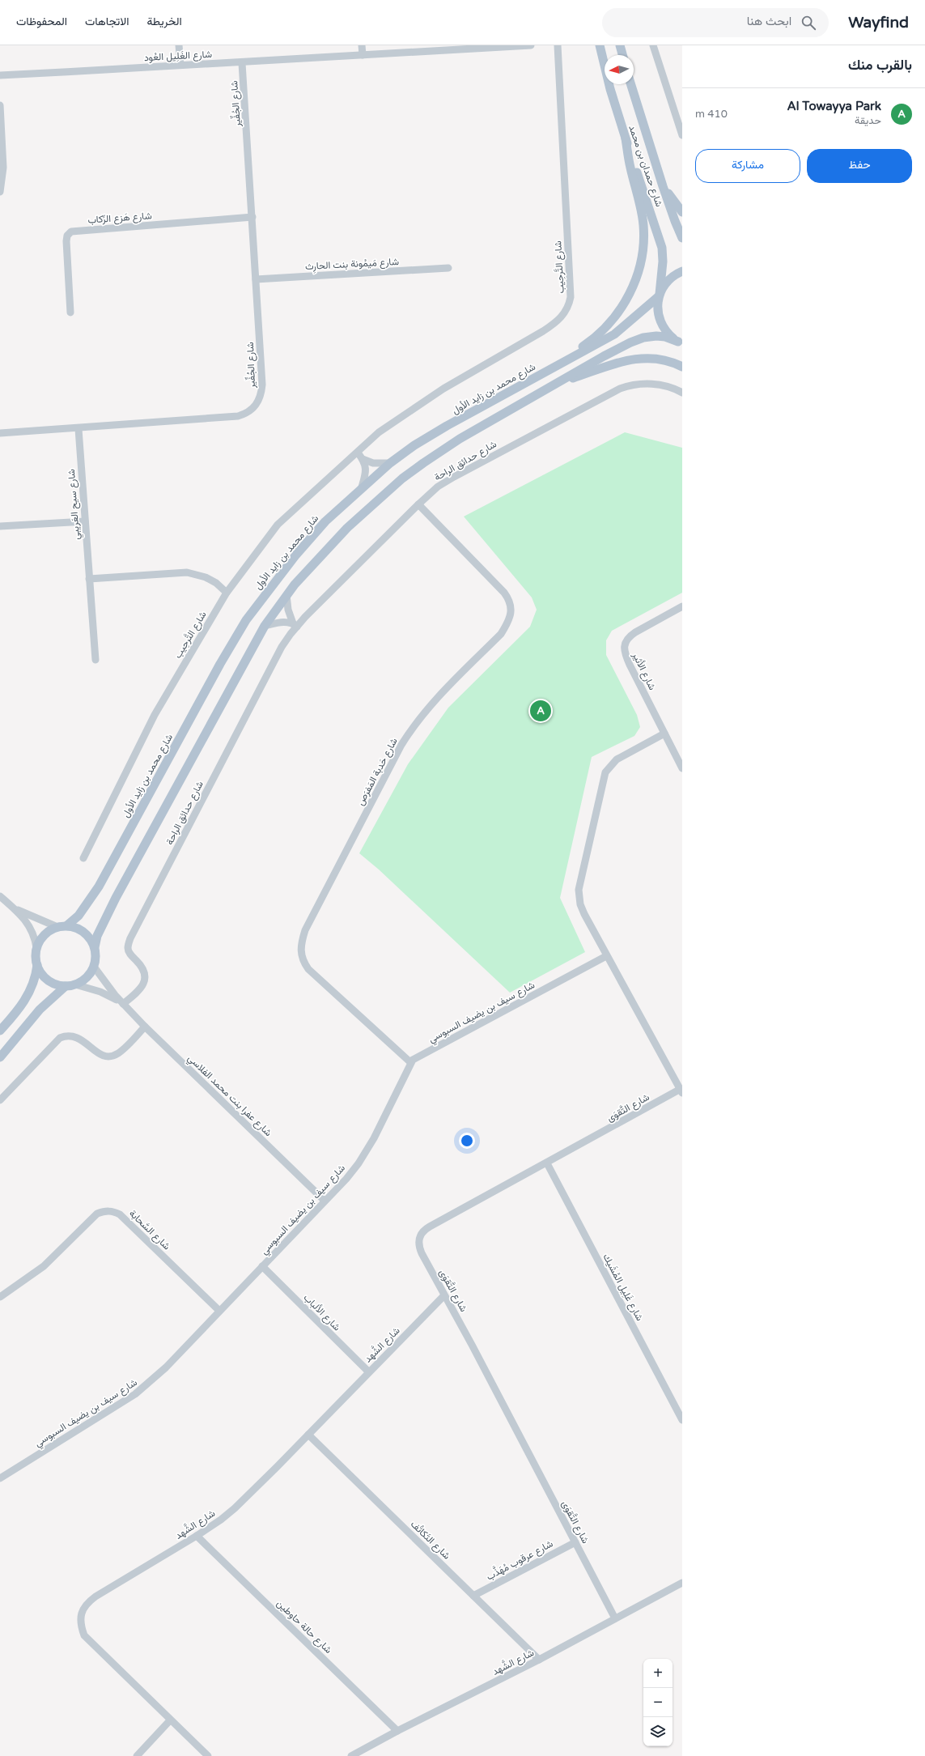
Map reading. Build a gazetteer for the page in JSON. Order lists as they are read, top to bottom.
{
  "streets": {
    "main road": ["شارع حمدان بن محمد", "شارع محمد بن زايد الأول"],
    "street": [
      "شارع الغَلِيل العُود",
      "شارع الجُفِّير",
      "شارع هَزع الرِّكاب",
      "شارع مَيمُونة بنت الحارِث",
      "شارع التَّرحِيب",
      "شارع حدائق الراحة",
      "شارع سيح العَريبي",
      "شارع الأثير",
      "شارع حَدبة المَفرَص",
      "شارع سيف بن يضيف السبوسي",
      "شارع عفرا بنت محمد الفلاسي",
      "شارع التَّقوَى",
      "شارع السَّحابة",
      "شارع غَلِيل المُشَيك",
      "شارع الألباب",
      "شارع الشَّهد",
      "شارع التَكاتُف",
      "شارع عرقوب مُهَذَّب",
      "شارع حالة حاوطين"
    ]
  },
  "crossings": [
    ["شارع الغَلِيل العُود", "شارع الجُفِّير"],
    ["شارع الجُفِّير", "شارع هَزع الرِّكاب"],
    ["شارع الجُفِّير", "شارع مَيمُونة بنت الحارِث"],
    ["شارع الجُفِّير", "شارع سيح العَريبي"],
    ["شارع حمدان بن محمد", "شارع محمد بن زايد الأول"],
    ["شارع محمد بن زايد الأول", "شارع عفرا بنت محمد الفلاسي"],
    ["شارع حدائق الراحة", "شارع حَدبة المَفرَص"],
    ["شارع حدائق الراحة", "شارع عفرا بنت محمد الفلاسي"],
    ["شارع حَدبة المَفرَص", "شارع سيف بن يضيف السبوسي"],
    ["شارع سيف بن يضيف السبوسي", "شارع عفرا بنت محمد الفلاسي"],
    ["شارع سيف بن يضيف السبوسي", "شارع السَّحابة"],
    ["شارع سيف بن يضيف السبوسي", "شارع الألباب"],
    ["شارع التَّقوَى", "شارع غَلِيل المُشَيك"],
    ["شارع التَّقوَى", "شارع الشَّهد"],
    ["شارع التَّقوَى", "شارع عرقوب مُهَذَّب"],
    ["شارع الألباب", "شارع الشَّهد"],
    ["شارع الشَّهد", "شارع التَكاتُف"],
    ["شارع الشَّهد", "شارع حالة حاوطين"],
    ["شارع التَكاتُف", "شارع عرقوب مُهَذَّب"]
  ],
  "north": "left",
  "page": {
    "header": "Wayfind",
    "search": "ابحث هنا",
    "nav": ["الخريطة", "الاتجاهات", "المحفوظات"],
    "heading": "بالقرب منك",
    "list": [
      {
        "mark": "A",
        "name": "Al Towayya Park",
        "note": "حديقة",
        "value": "410 m"
      }
    ],
    "buttons": ["حفظ", "مشاركة"],
    "pins": "A",
    "map_buttons": ["+", "−"]
  }
}
